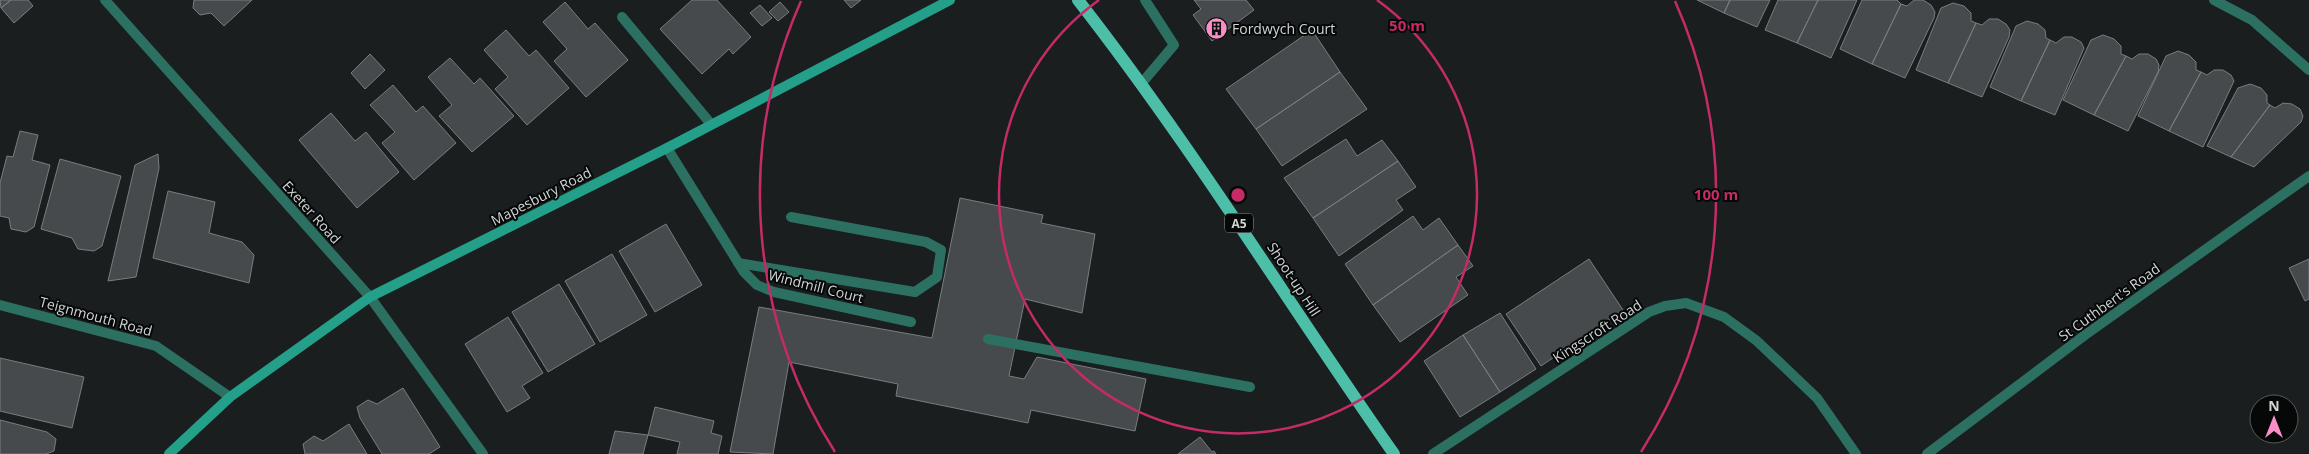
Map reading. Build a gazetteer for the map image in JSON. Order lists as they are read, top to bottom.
{
  "streets": {
    "main road": ["A5", "Shoot-up Hill"],
    "street": [
      "Mapesbury Road",
      "Exeter Road",
      "Windmill Court",
      "St Cuthbert's Road",
      "Teignmouth Road",
      "Kingscroft Road"
    ]
  },
  "crossings": [
    ["Mapesbury Road", "Exeter Road"],
    ["Mapesbury Road", "Windmill Court"],
    ["Mapesbury Road", "Teignmouth Road"]
  ],
  "places": {
    "building": ["Fordwych Court"]
  },
  "north": "top",
  "rings": ["50 m", "100 m"]
}
